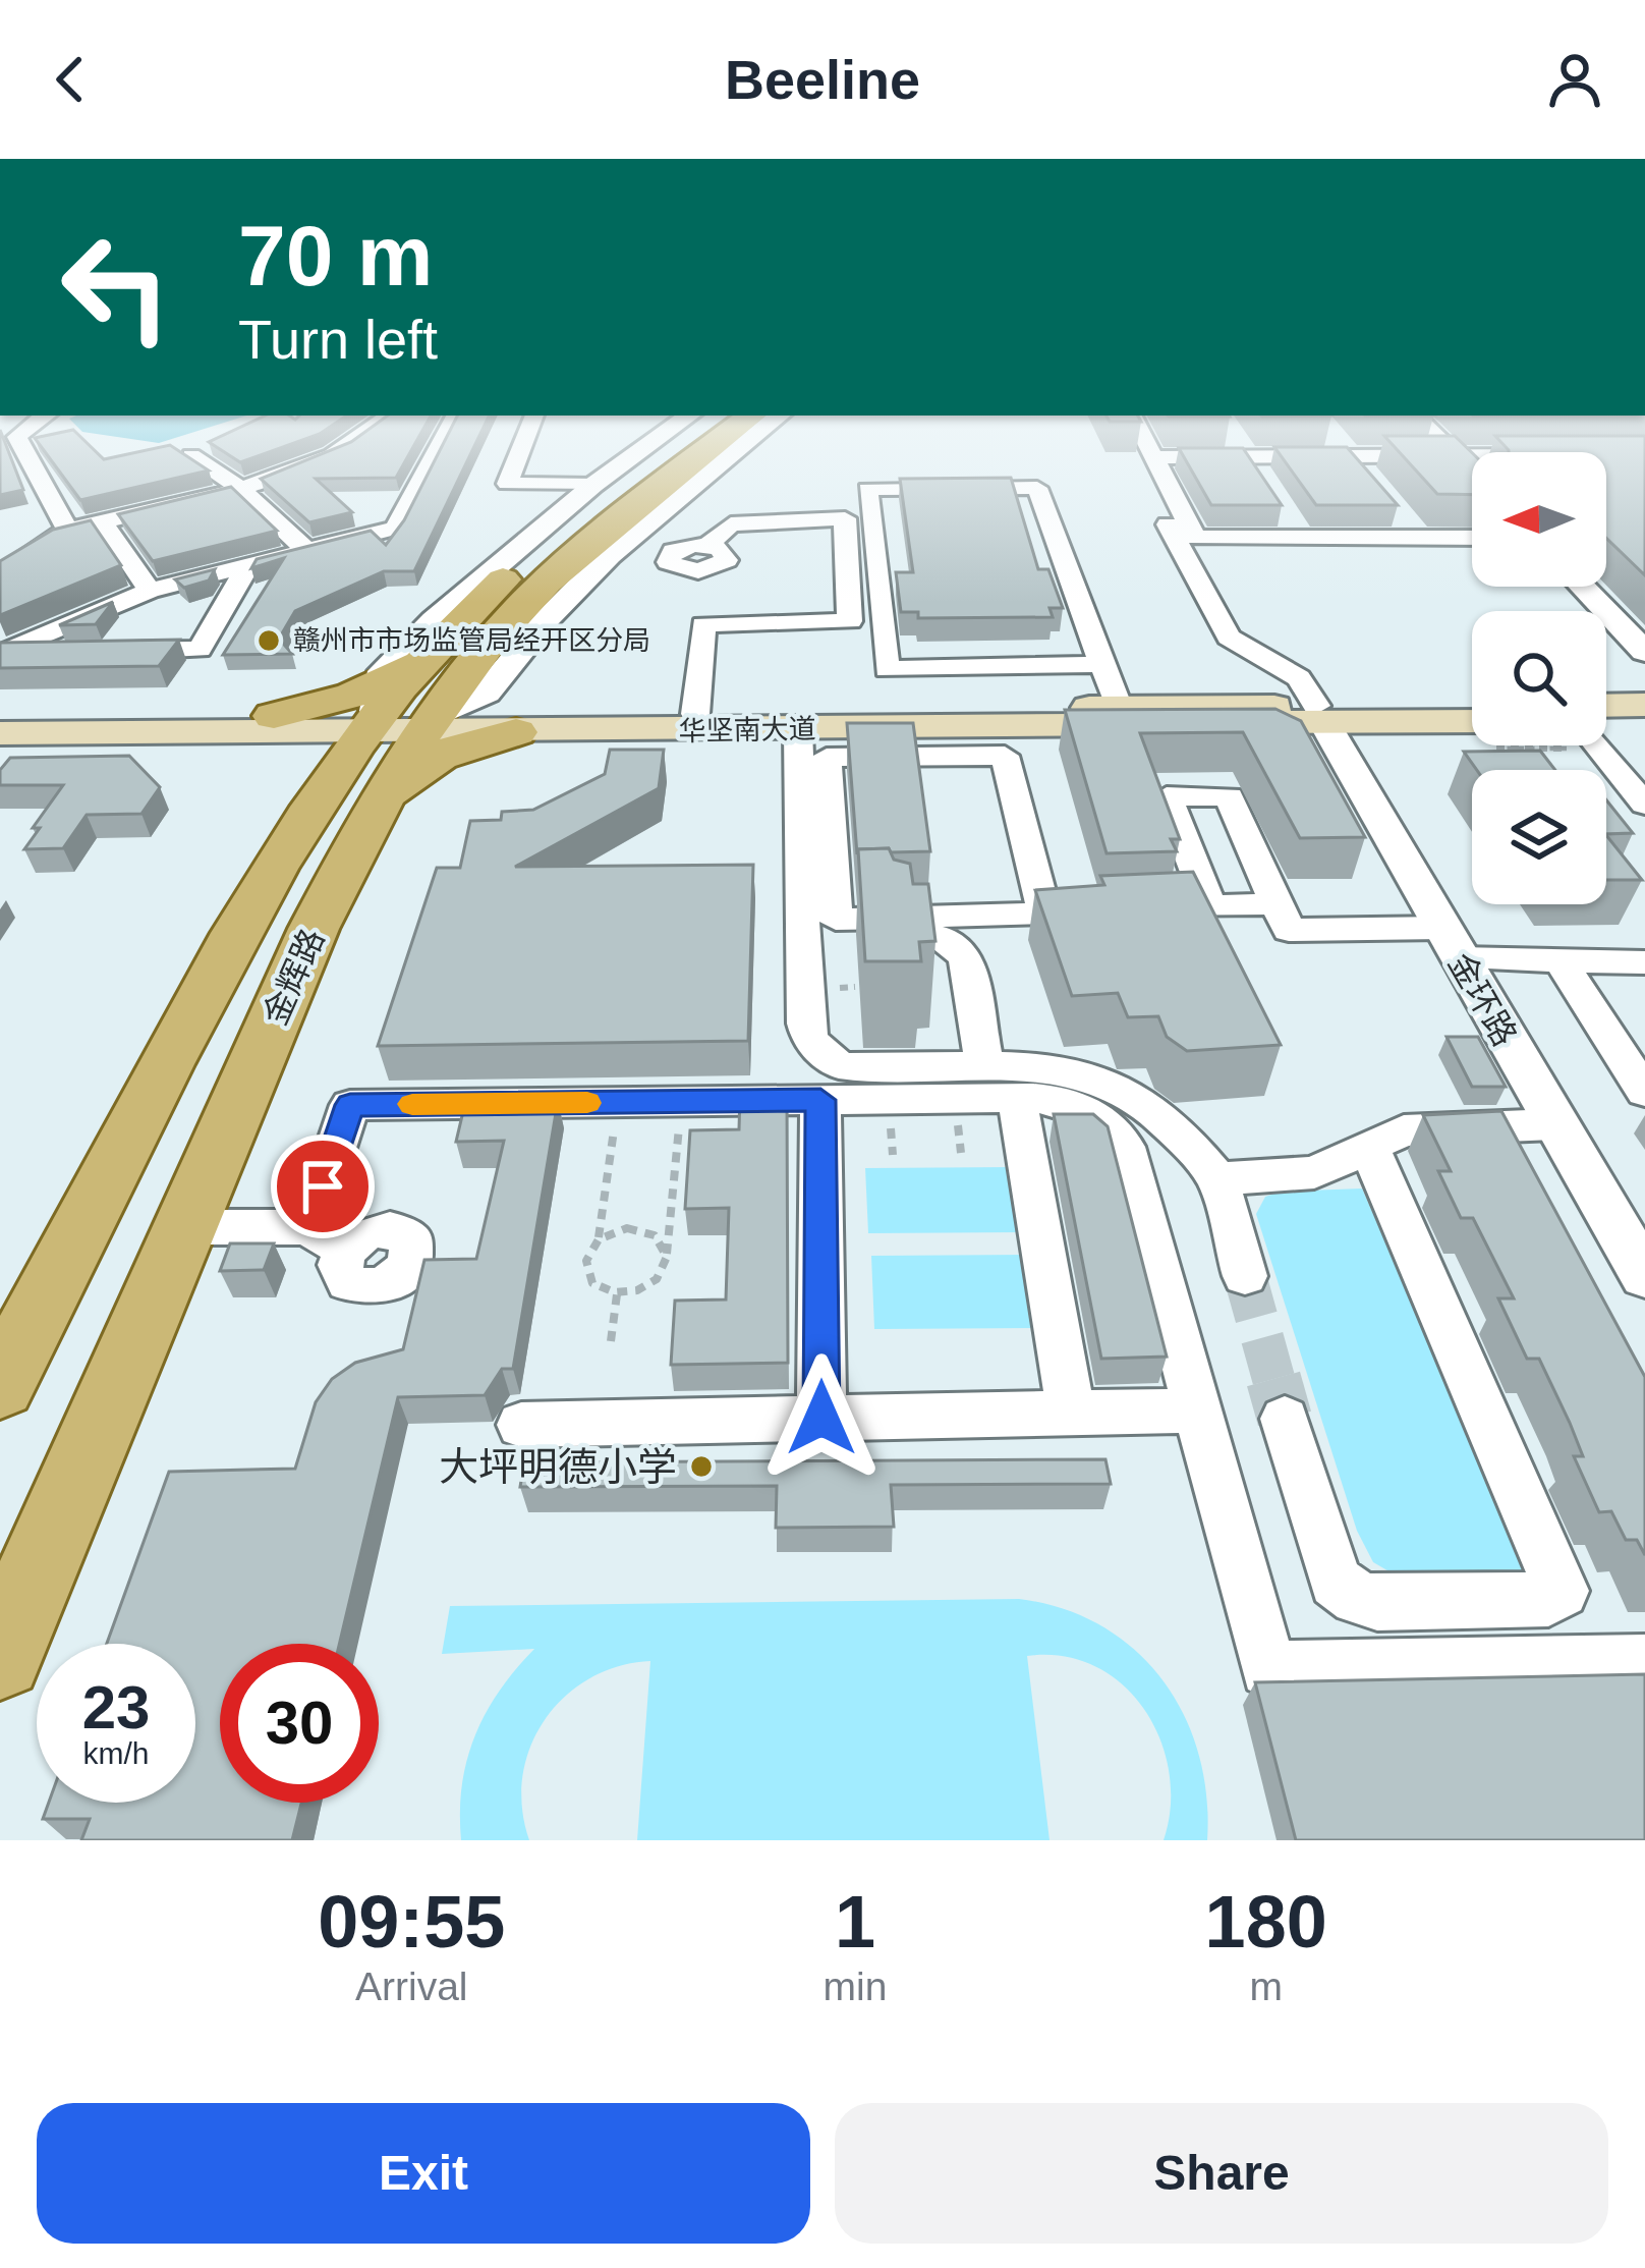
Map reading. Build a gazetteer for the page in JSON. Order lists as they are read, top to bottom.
{
  "streets": {
    "main road": ["华坚南大道", "金辉路"],
    "street": ["金环路"]
  },
  "crossings": [
    ["华坚南大道", "金辉路"],
    ["华坚南大道", "金环路"]
  ],
  "places": ["赣州市市场监管局经开区分局", "大坪明德小学"],
  "north": "left",
  "page": {
    "header": "Beeline",
    "turn": ["70 m", "Turn left"],
    "speed": "23 km/h",
    "limit": "30",
    "eta": [
      "09:55",
      "Arrival",
      "1",
      "min",
      "180",
      "m"
    ],
    "buttons": ["Exit", "Share"]
  }
}
